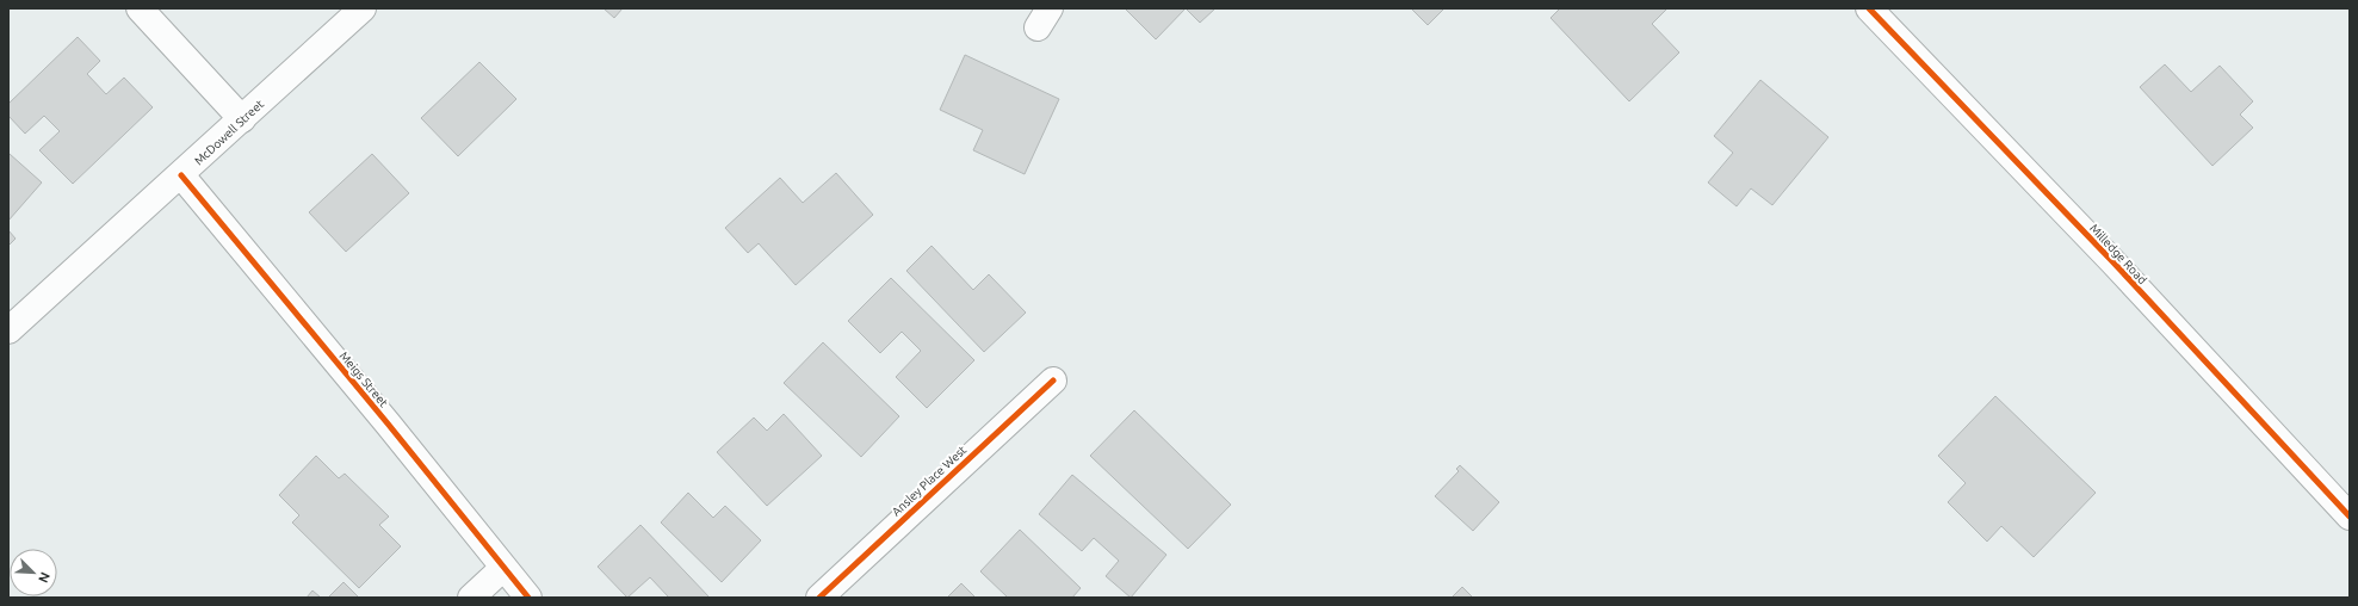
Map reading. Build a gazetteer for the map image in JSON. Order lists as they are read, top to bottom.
{
  "streets": {
    "street": [
      "McDowell Street",
      "Milledge Road",
      "Meigs Street",
      "Ansley Place West"
    ]
  },
  "crossings": [
    ["McDowell Street", "Meigs Street"]
  ],
  "north": "bottom right"
}
